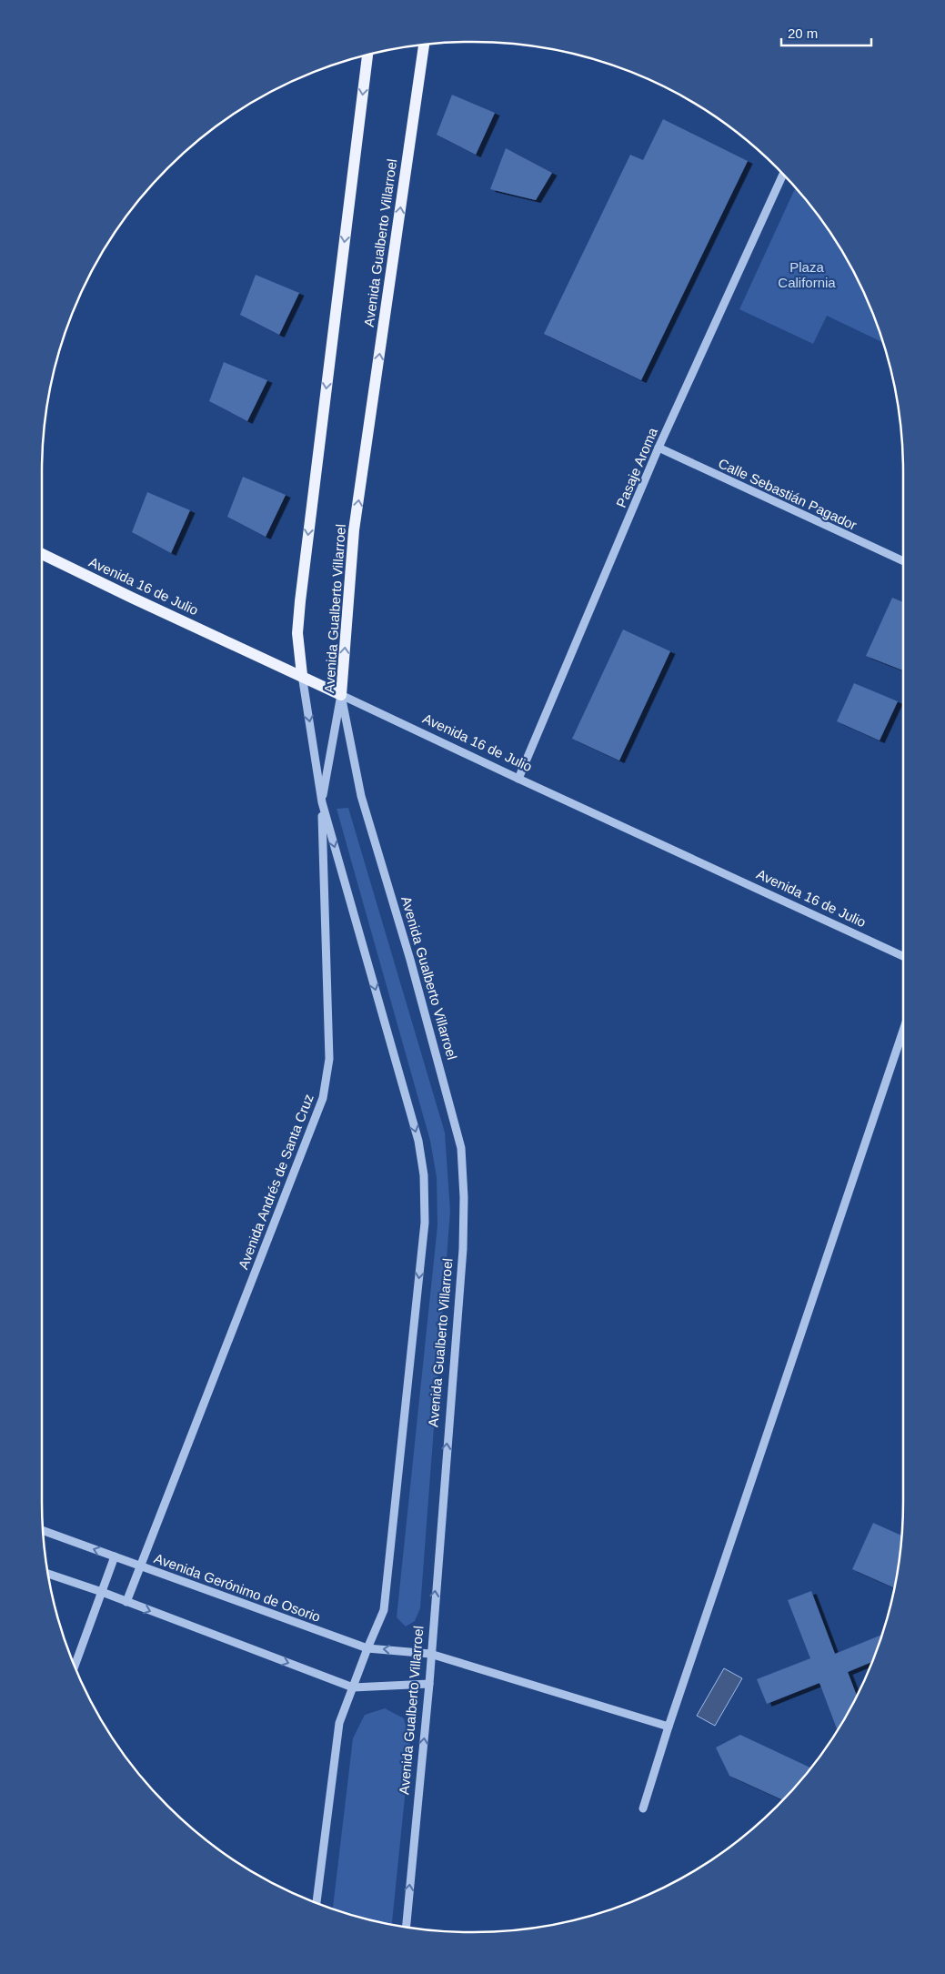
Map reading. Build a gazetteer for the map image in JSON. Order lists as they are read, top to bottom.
{
  "streets": {
    "main road": ["Avenida Gualberto Villarroel", "Avenida 16 de Julio"],
    "street": [
      "Pasaje Aroma",
      "Calle Sebastián Pagador",
      "Avenida Andrés de Santa Cruz",
      "Avenida Gerónimo de Osorio"
    ]
  },
  "crossings": [
    ["Avenida Gualberto Villarroel", "Avenida 16 de Julio"],
    ["Avenida Gualberto Villarroel", "Avenida Andrés de Santa Cruz"],
    ["Avenida Gualberto Villarroel", "Avenida Gerónimo de Osorio"],
    ["Pasaje Aroma", "Calle Sebastián Pagador"],
    ["Pasaje Aroma", "Avenida 16 de Julio"],
    ["Avenida 16 de Julio", "Avenida Andrés de Santa Cruz"],
    ["Avenida Andrés de Santa Cruz", "Avenida Gerónimo de Osorio"]
  ],
  "parks": ["Plaza California"],
  "scale_bar": "20 m"
}
